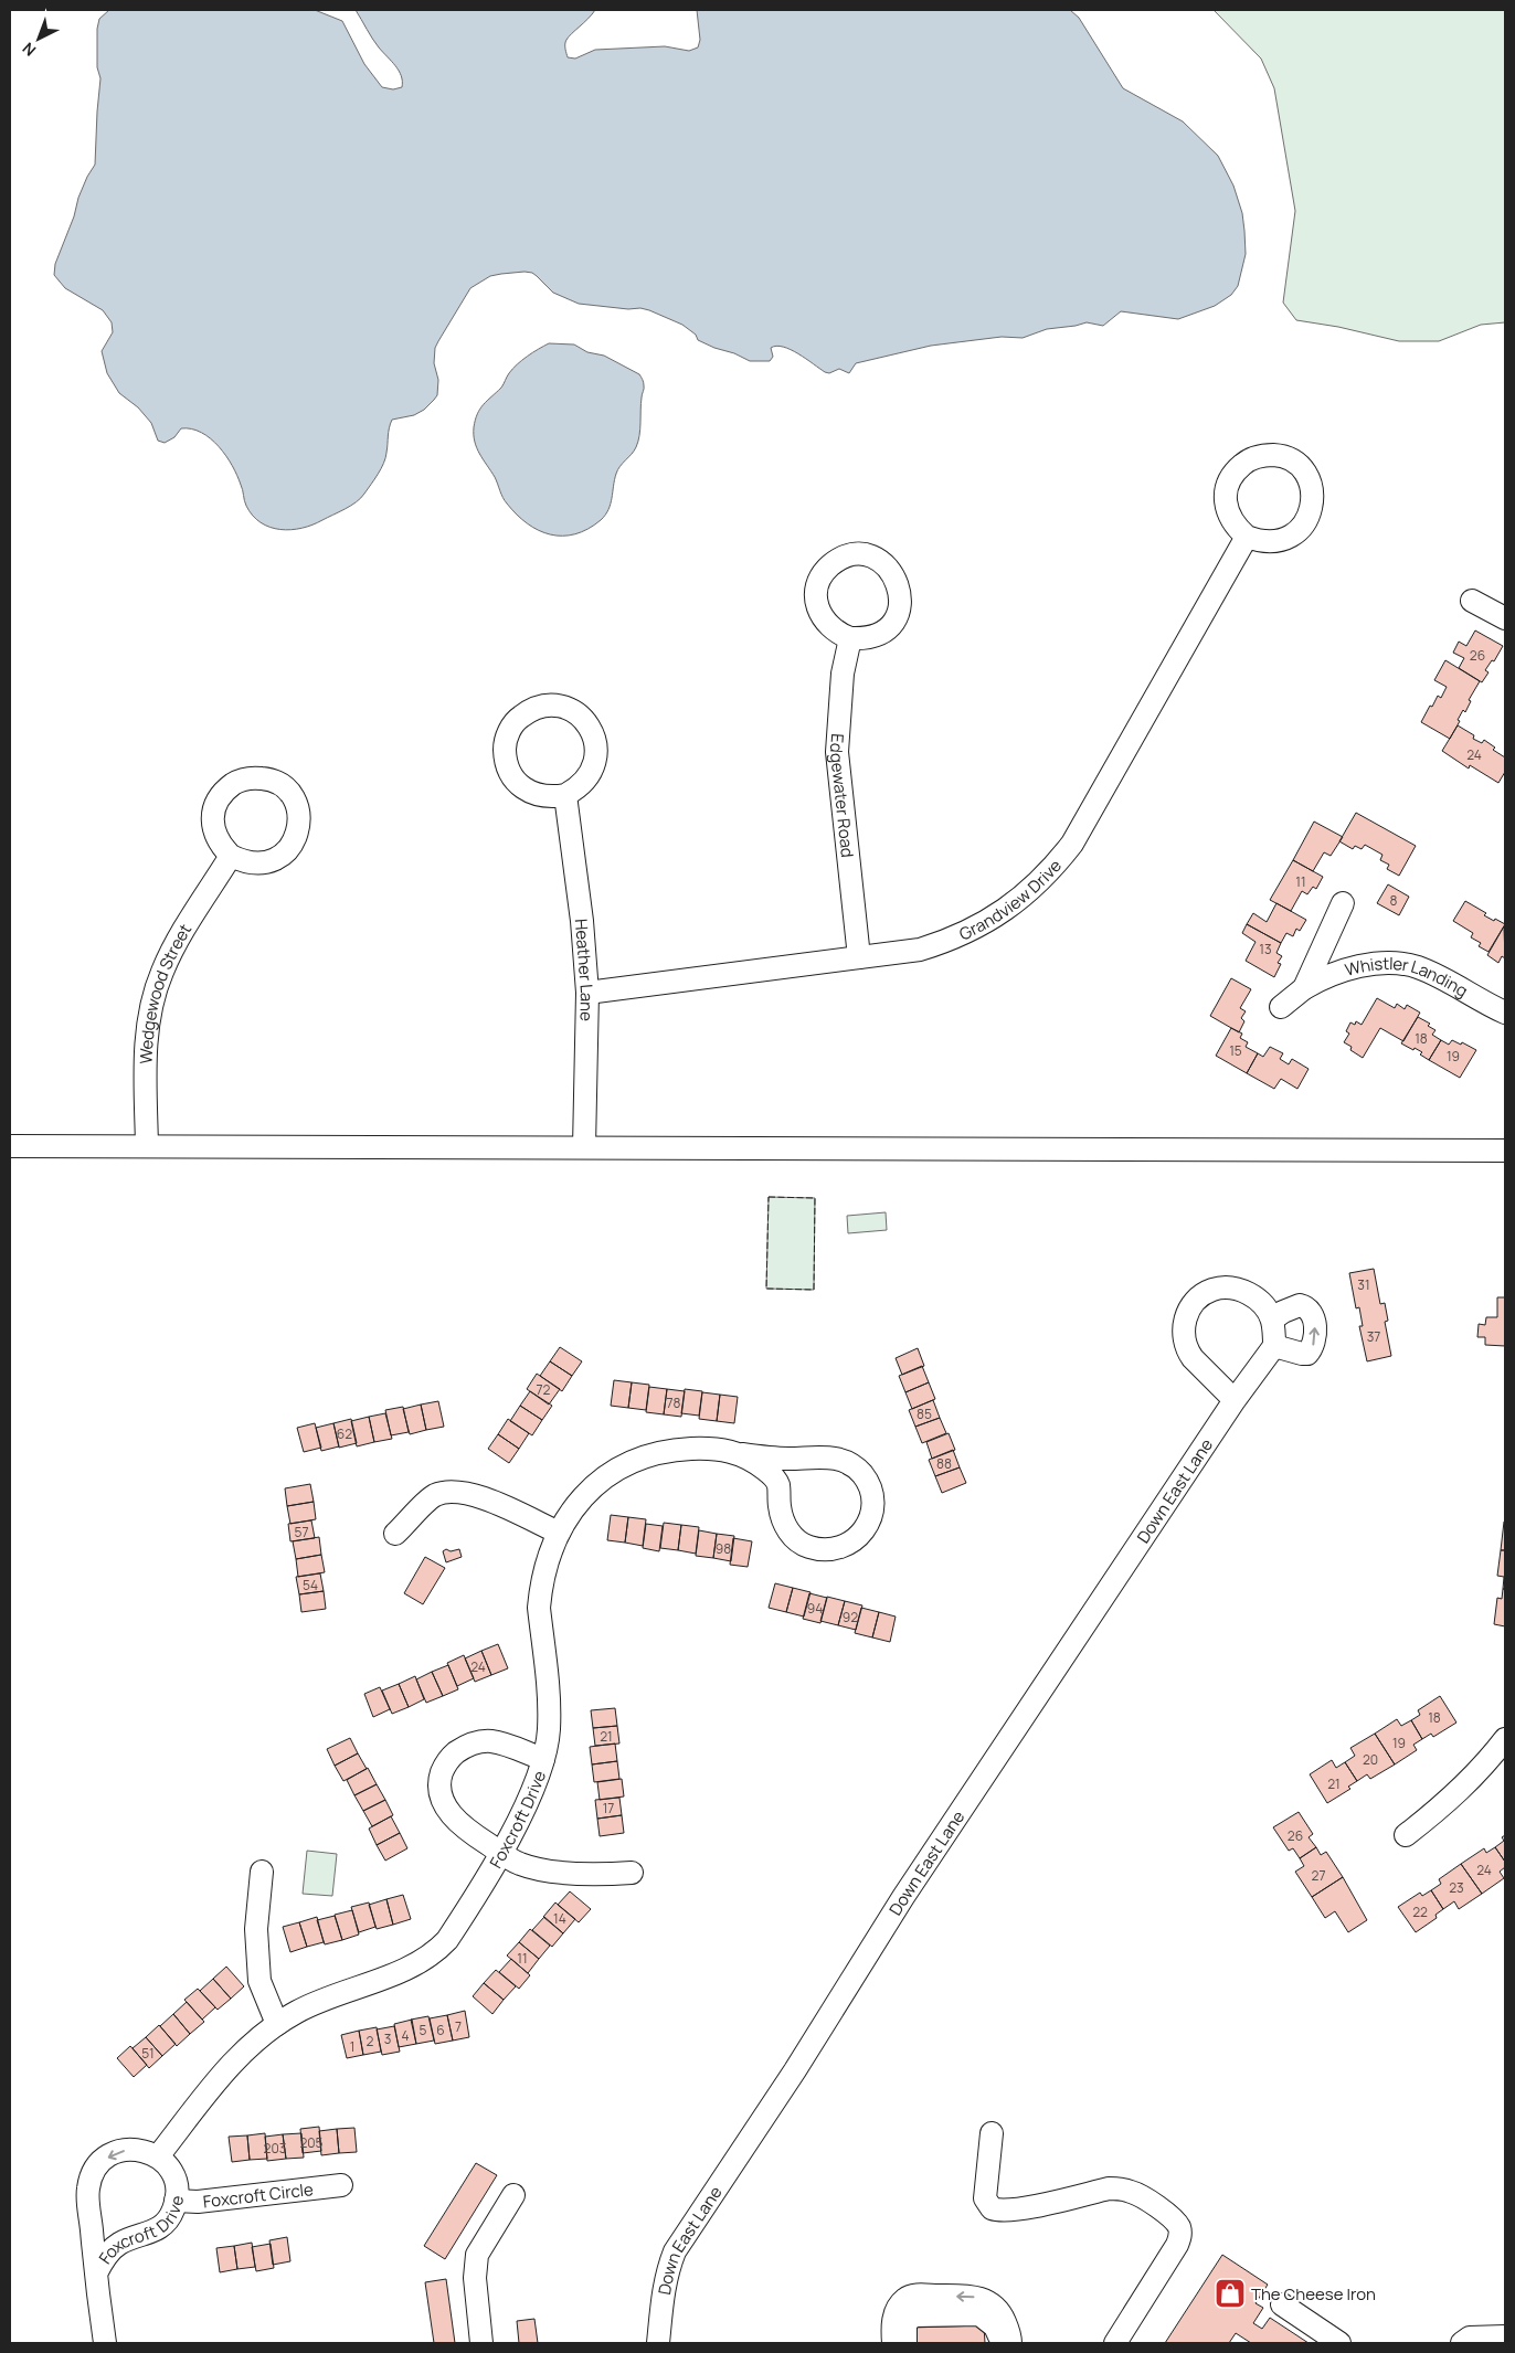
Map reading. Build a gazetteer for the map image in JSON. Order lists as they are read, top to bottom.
{
  "streets": {
    "street": [
      "Edgewater Road",
      "Grandview Drive",
      "Heather Lane",
      "Whistler Landing",
      "Wedgewood Street",
      "Down East Lane",
      "Foxcroft Drive",
      "Foxcroft Circle"
    ]
  },
  "crossings": [
    ["Edgewater Road", "Grandview Drive"],
    ["Grandview Drive", "Heather Lane"],
    ["Foxcroft Drive", "Foxcroft Circle"]
  ],
  "places": {
    "shop": ["The Cheese Iron"]
  },
  "house_numbers": [
    "26",
    "24",
    "11",
    "8",
    "13",
    "18",
    "15",
    "19",
    "31",
    "37",
    "72",
    "78",
    "85",
    "62",
    "88",
    "57",
    "98",
    "54",
    "94",
    "92",
    "24",
    "18",
    "21",
    "19",
    "20",
    "21",
    "17",
    "26",
    "24",
    "27",
    "23",
    "22",
    "14",
    "11",
    "7",
    "5",
    "6",
    "4",
    "3",
    "2",
    "1",
    "51",
    "205",
    "203"
  ],
  "north": "bottom left"
}
